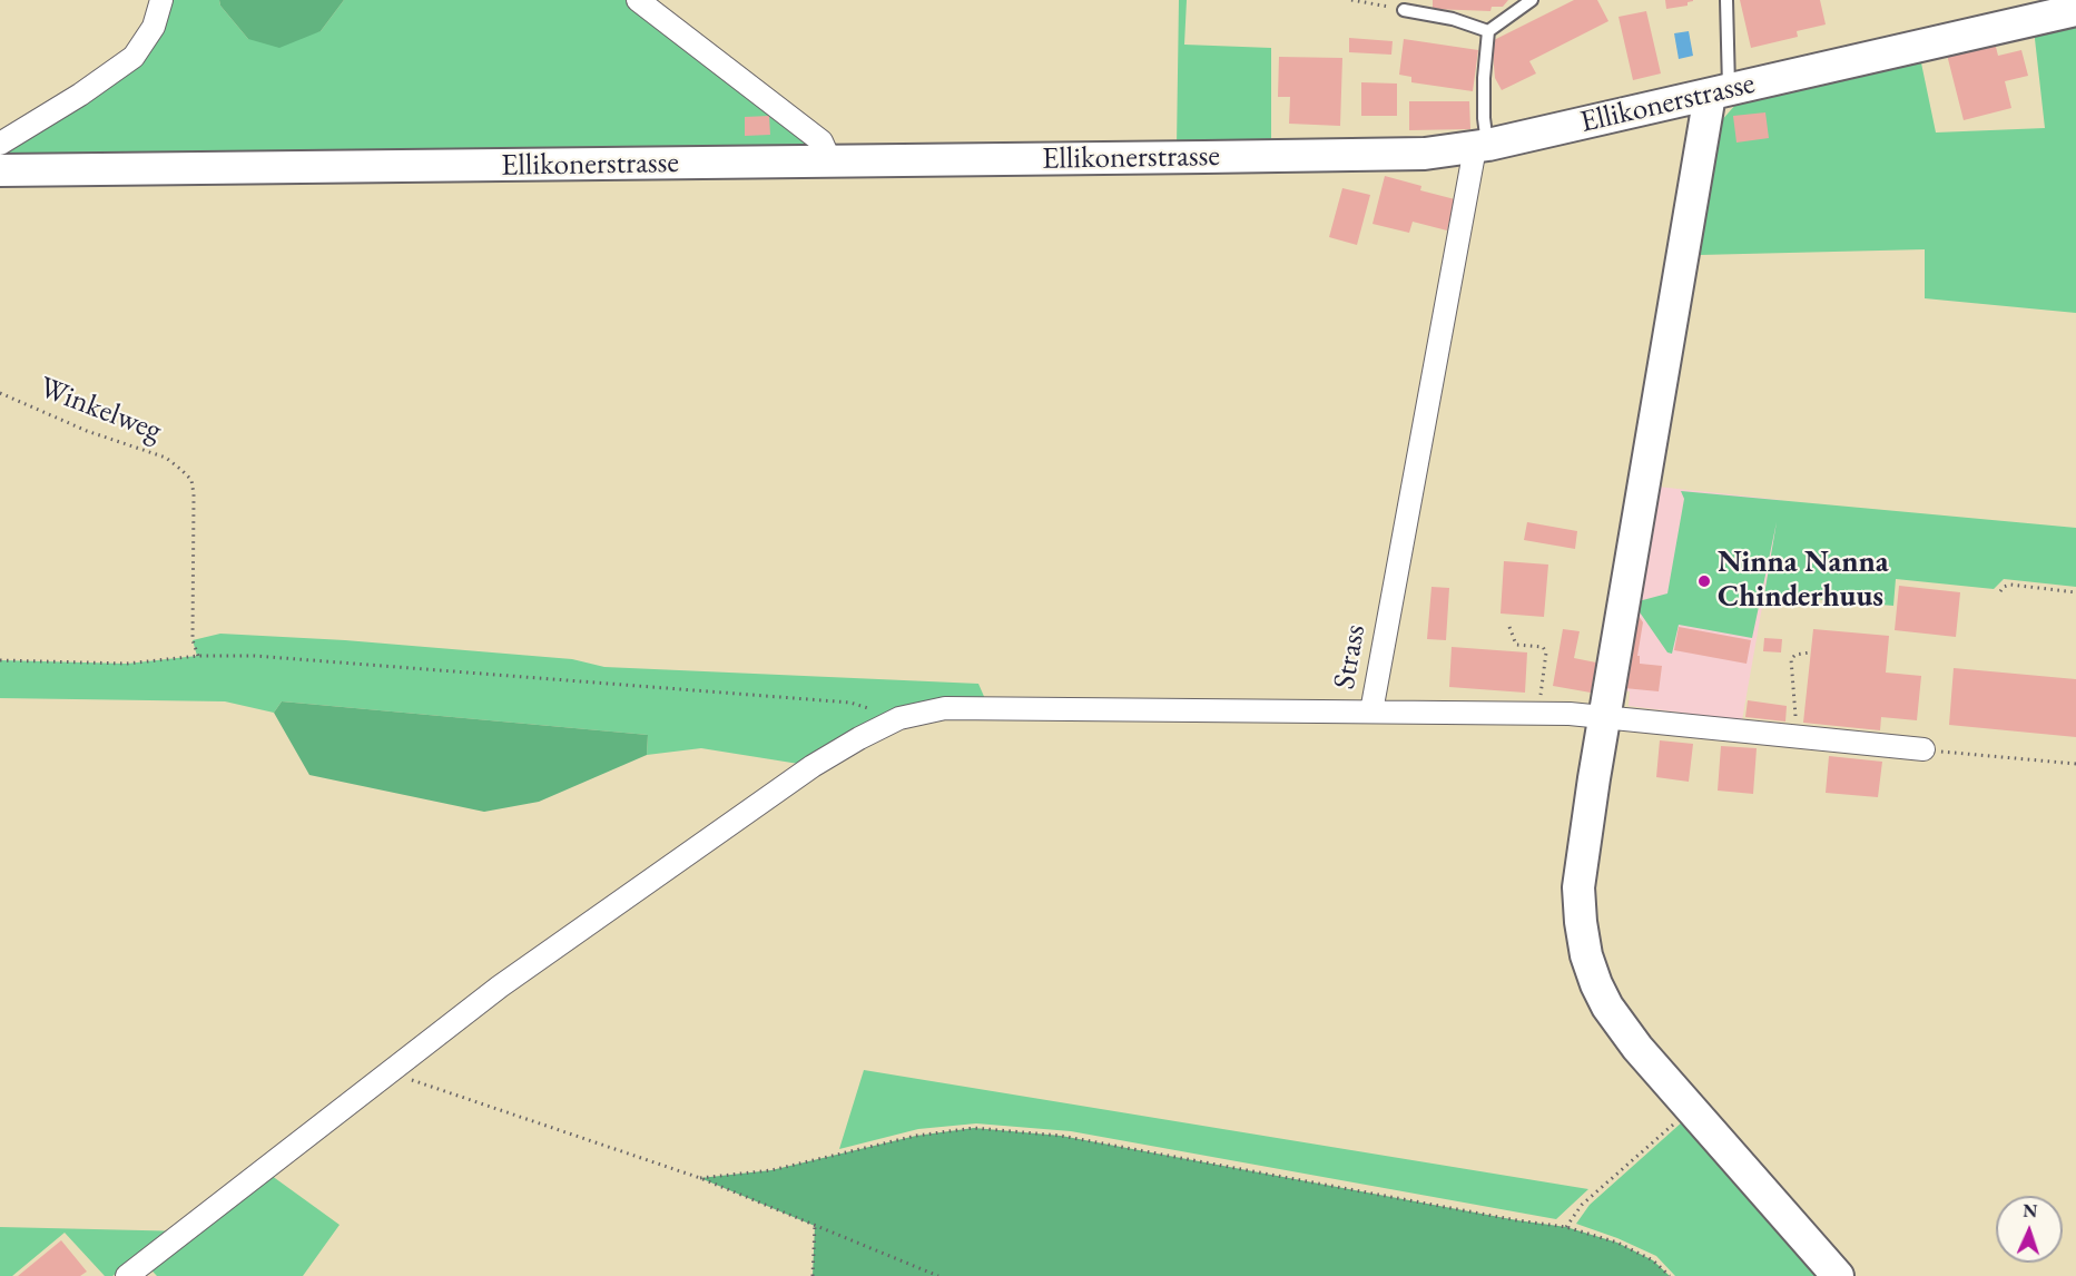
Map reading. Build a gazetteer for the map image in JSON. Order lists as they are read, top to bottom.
{
  "streets": {
    "street": ["Ellikonerstrasse", "Strass"],
    "path": ["Winkelweg"]
  },
  "crossings": [
    ["Ellikonerstrasse", "Strass"]
  ],
  "places": ["Ninna Nanna Chinderhuus"],
  "north": "top"
}
